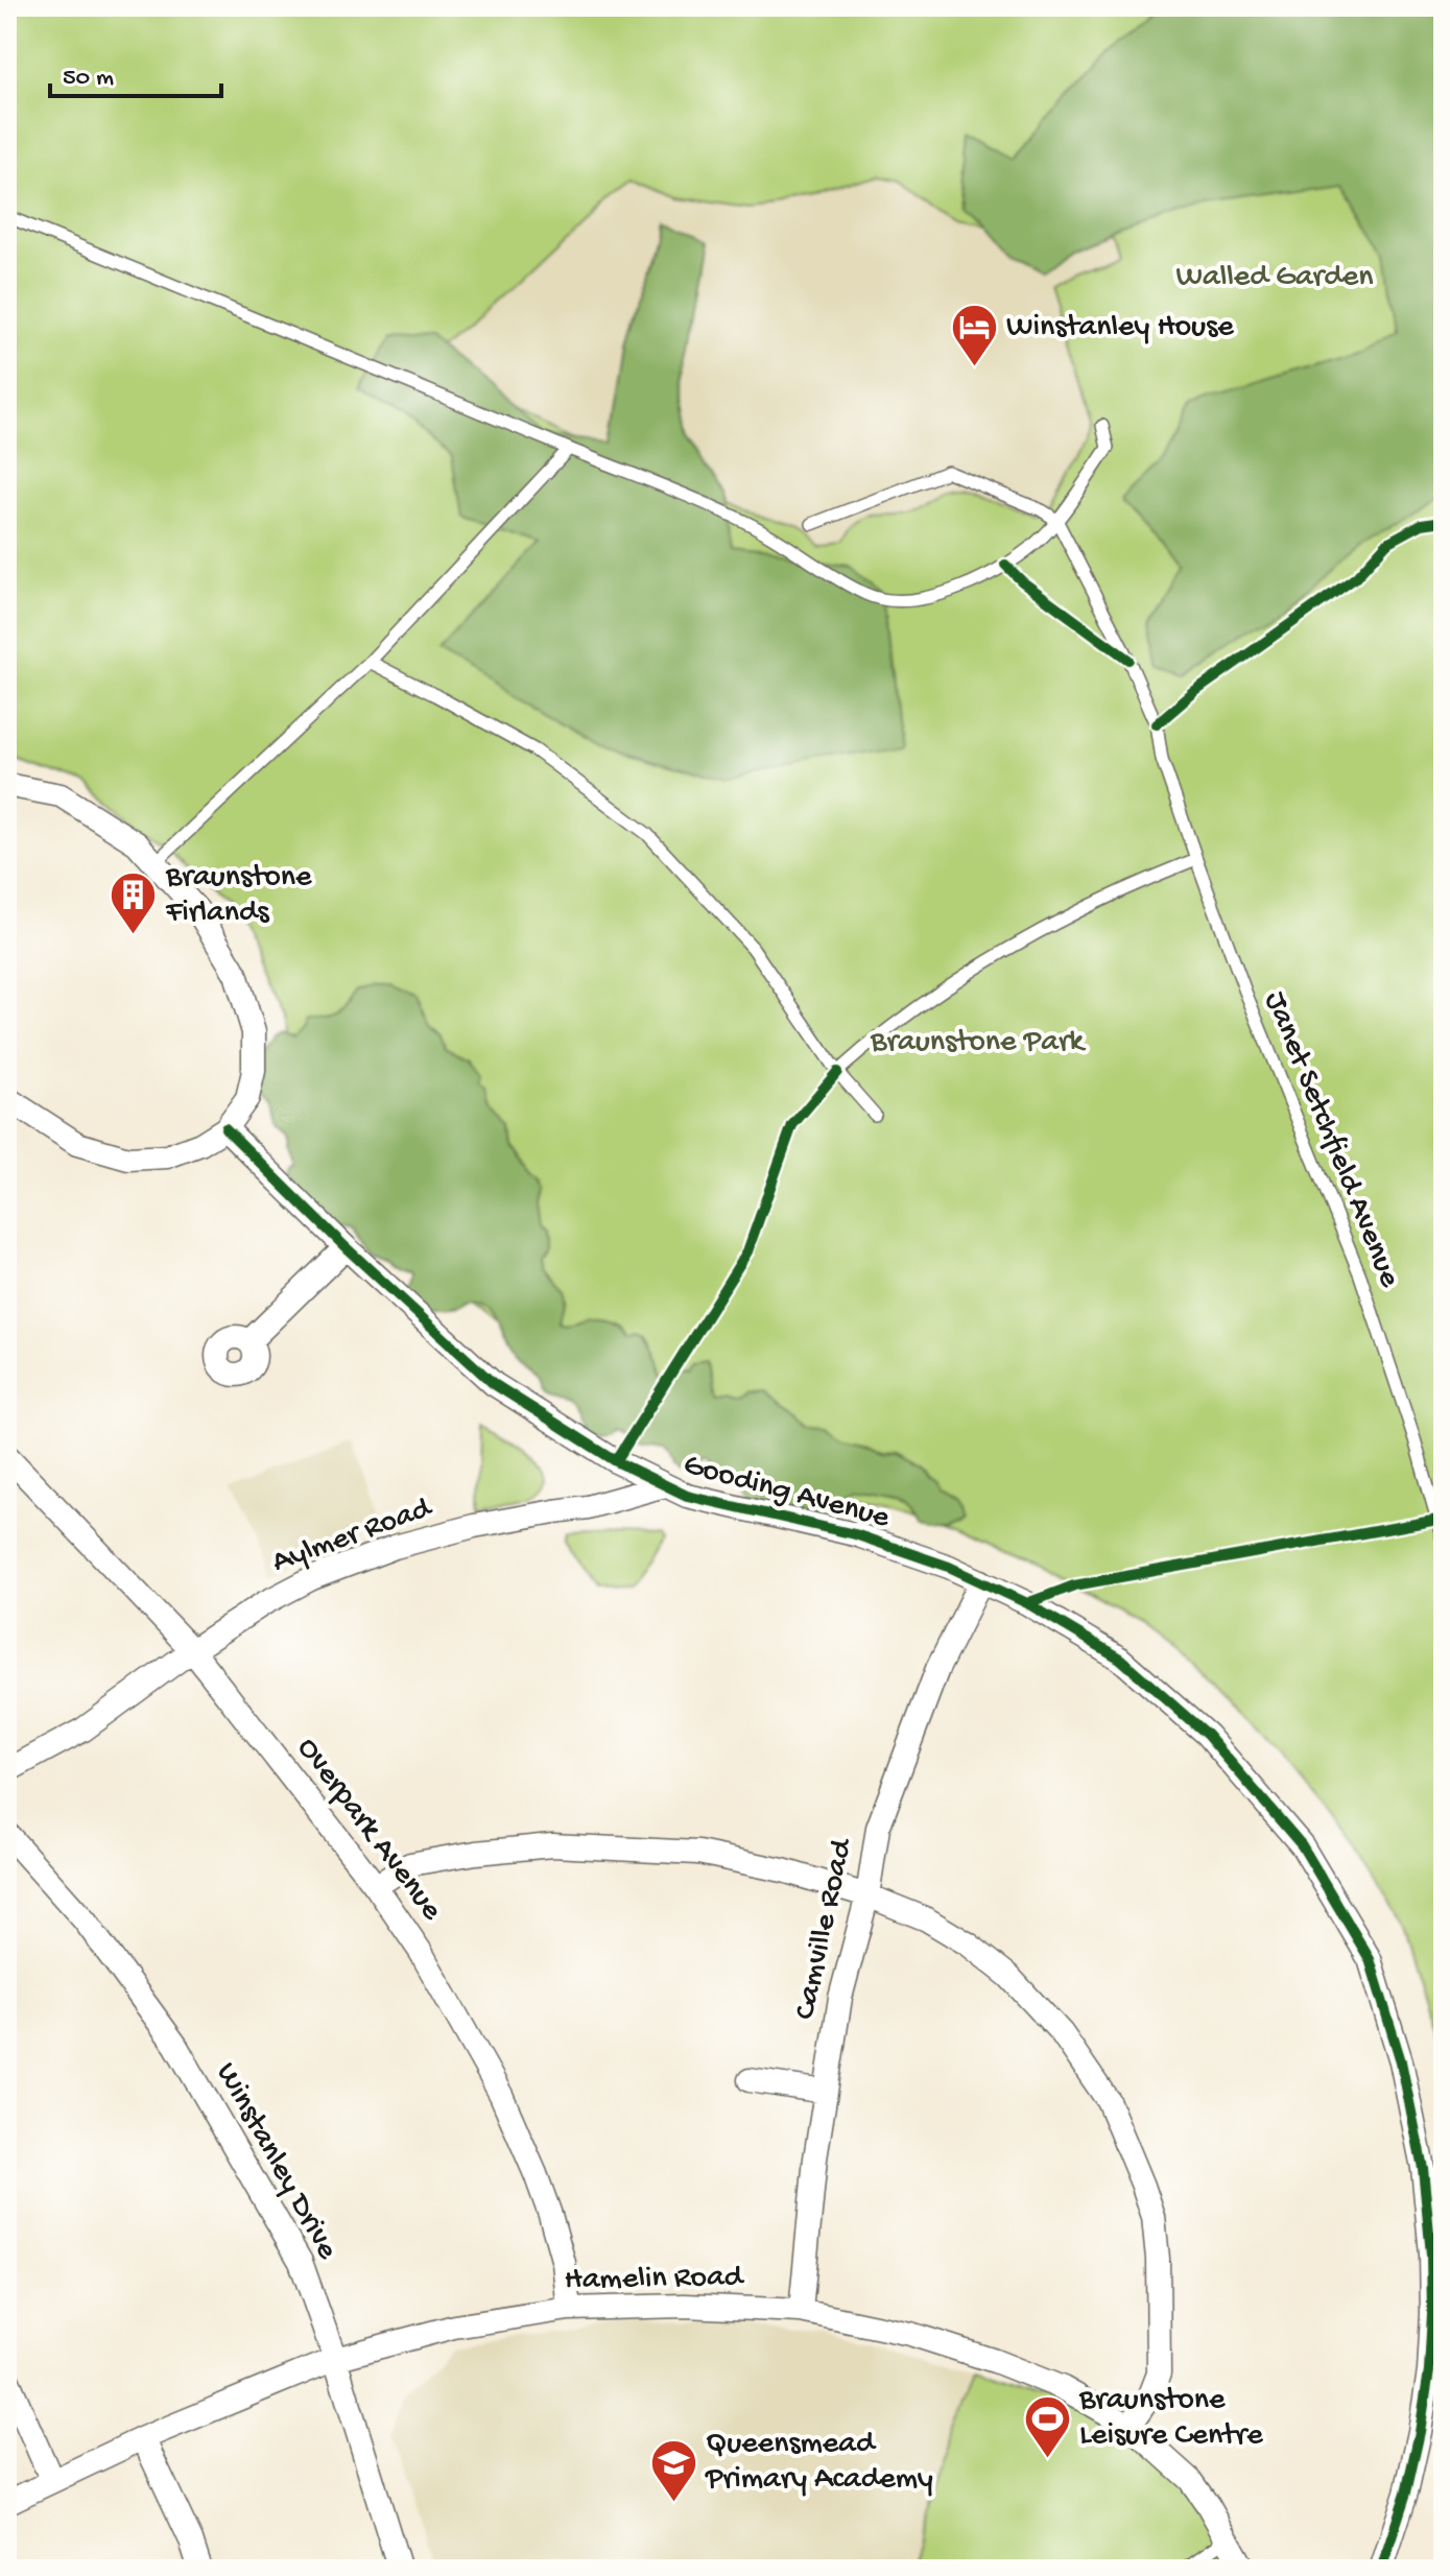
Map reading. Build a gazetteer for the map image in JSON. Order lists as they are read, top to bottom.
{
  "streets": {
    "street": [
      "Gooding Avenue",
      "Aylmer Road",
      "Overpark Avenue",
      "Camville Road",
      "Winstanley Drive",
      "Hamelin Road"
    ],
    "lane": ["Janet Setchfield Avenue"]
  },
  "crossings": [
    ["Gooding Avenue", "Aylmer Road"],
    ["Gooding Avenue", "Camville Road"],
    ["Aylmer Road", "Overpark Avenue"],
    ["Overpark Avenue", "Hamelin Road"],
    ["Camville Road", "Hamelin Road"],
    ["Winstanley Drive", "Hamelin Road"]
  ],
  "parks": ["Walled Garden", "Braunstone Park"],
  "places": {
    "hotel": ["Winstanley House"],
    "building": ["Braunstone Firlands"],
    "sports": ["Braunstone Leisure Centre"],
    "school or university": ["Queensmead Primary Academy"]
  },
  "scale_bar": "50 m"
}
